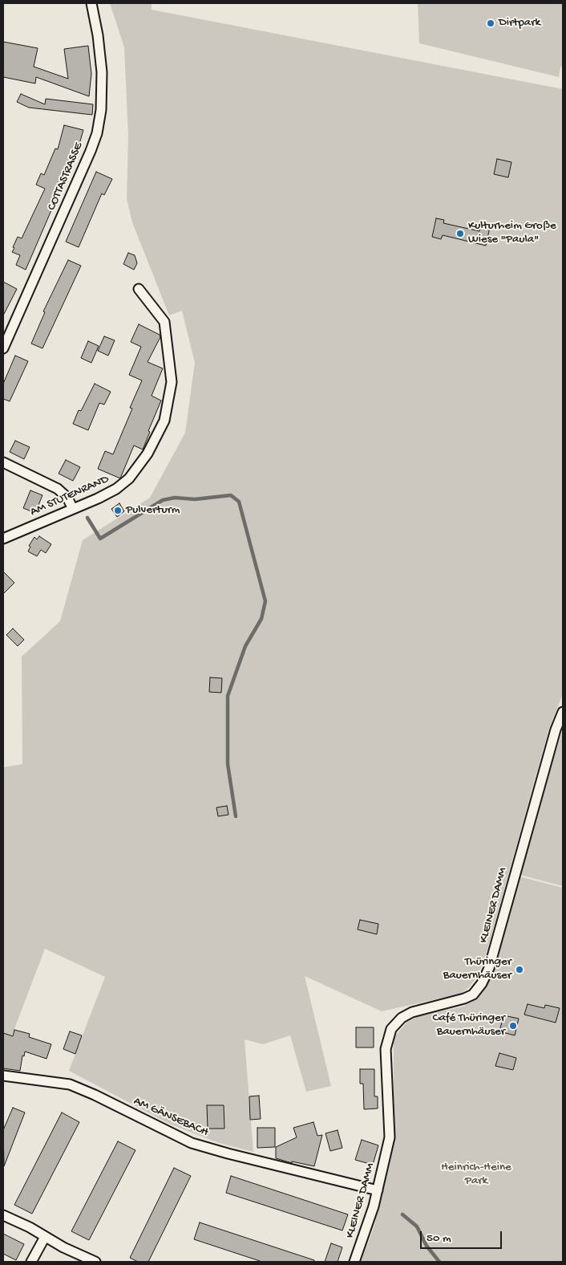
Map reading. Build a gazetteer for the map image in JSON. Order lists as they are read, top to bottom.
{
  "streets": {
    "street": [
      "COTTASTRASSE",
      "AM STUTENRAND",
      "KLEINER DAMM",
      "AM GÄNSEBACH"
    ]
  },
  "crossings": [
    ["KLEINER DAMM", "AM GÄNSEBACH"]
  ],
  "parks": ["Heinrich-Heine Park"],
  "places": [
    "Dirtpark",
    "Kulturheim Große Wiese \"Paula\"",
    "Pulverturm",
    "Thüringer Bauernhäuser",
    "Café Thüringer Bauernhäuser"
  ],
  "scale_bar": "50 m"
}
